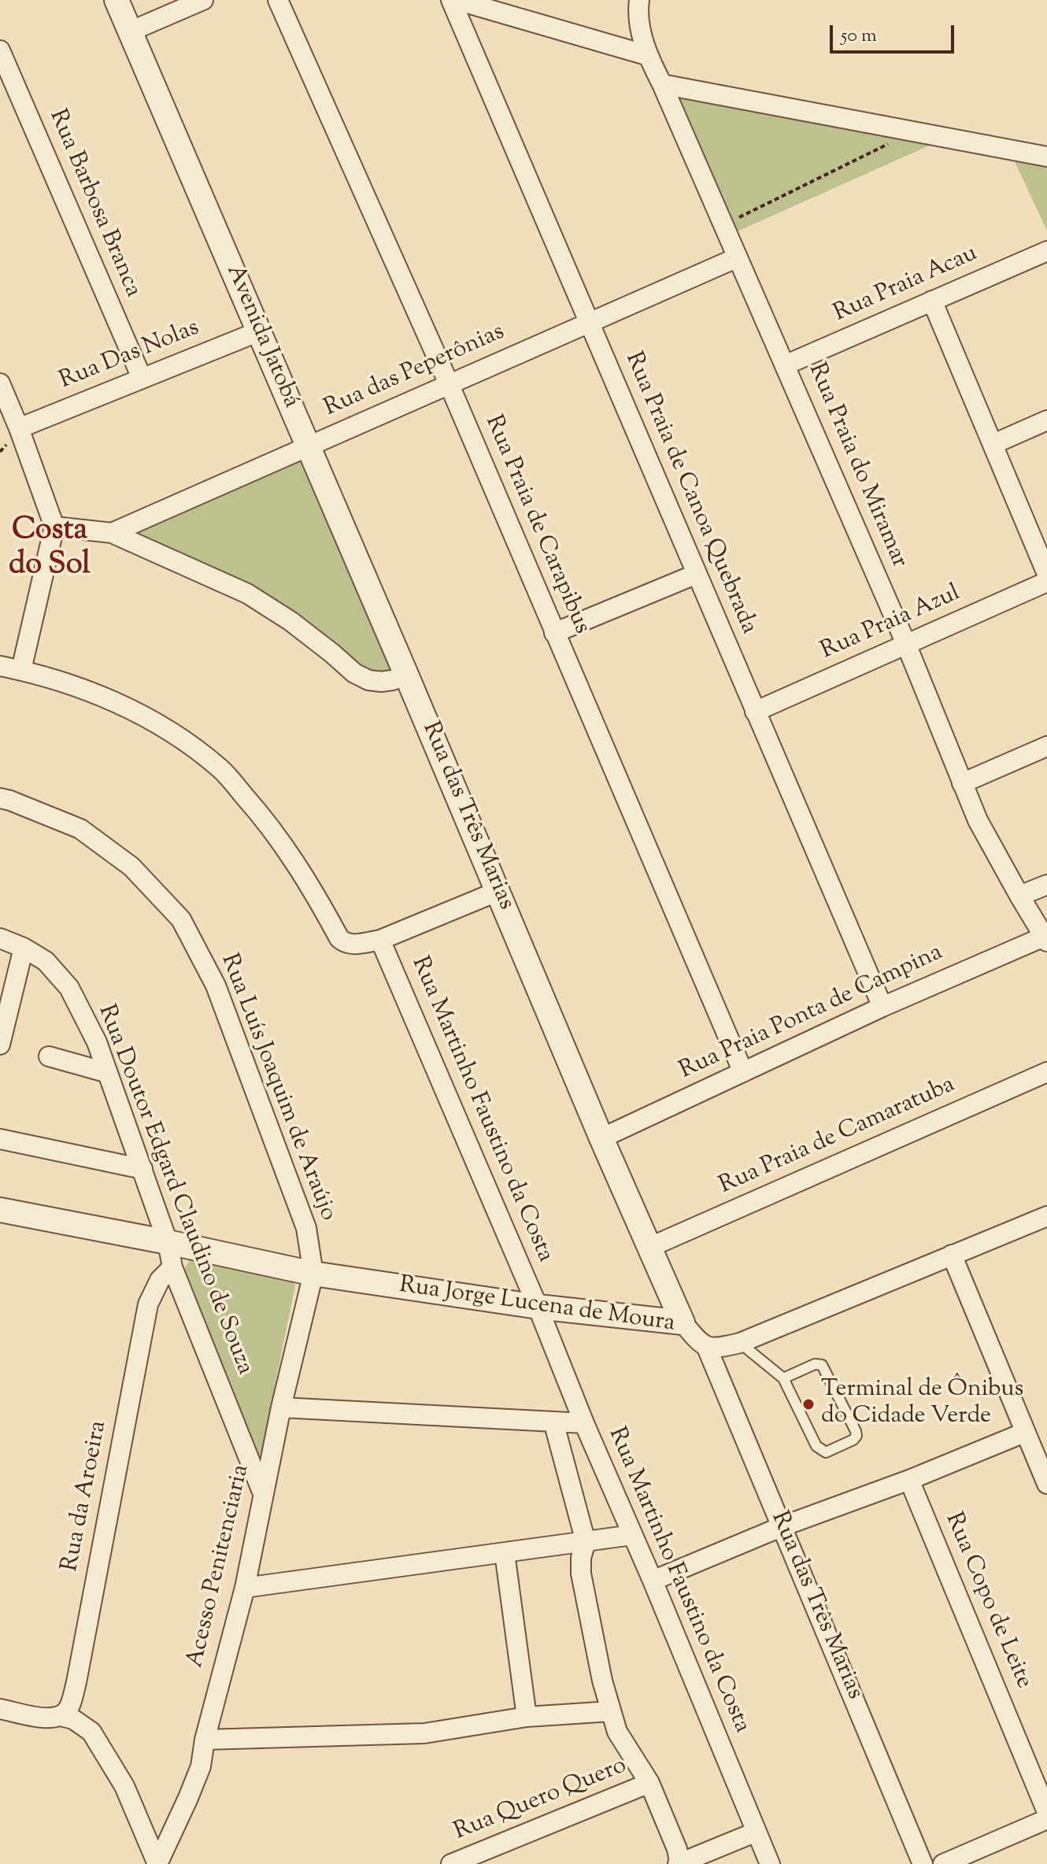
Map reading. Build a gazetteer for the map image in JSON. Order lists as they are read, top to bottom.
{
  "streets": {
    "street": [
      "Rua Barbosa Branca",
      "Rua Praia Acau",
      "Avenida Jatobá",
      "Rua Das Nolas",
      "Rua das Peperônias",
      "Rua Praia do Miramar",
      "Rua Praia de Canoa Quebrada",
      "Rua Praia de Carapibus",
      "Rua Praia Azul",
      "Rua das Três Marias",
      "Rua Praia Ponta de Campina",
      "Rua Luís Joaquim de Araújo",
      "Rua Martinho Faustino da Costa",
      "Rua Praia de Camaratuba",
      "Rua Doutor Edgard Claudino de Souza",
      "Rua Jorge Lucena de Moura",
      "Rua da Aroeira",
      "Acesso Penitenciaria",
      "Rua Copo de Leite",
      "Rua Quero Quero"
    ]
  },
  "crossings": [
    ["Rua Barbosa Branca", "Rua Das Nolas"],
    ["Rua Praia Acau", "Rua Praia do Miramar"],
    ["Avenida Jatobá", "Rua Das Nolas"],
    ["Avenida Jatobá", "Rua das Peperônias"],
    ["Avenida Jatobá", "Rua das Três Marias"],
    ["Rua das Peperônias", "Rua Praia do Miramar"],
    ["Rua das Peperônias", "Rua Praia de Canoa Quebrada"],
    ["Rua das Peperônias", "Rua Praia de Carapibus"],
    ["Rua Praia do Miramar", "Rua Praia Azul"],
    ["Rua Praia do Miramar", "Rua Praia Ponta de Campina"],
    ["Rua Praia de Canoa Quebrada", "Rua Praia Azul"],
    ["Rua Praia de Canoa Quebrada", "Rua Praia Ponta de Campina"],
    ["Rua Praia de Carapibus", "Rua Praia Ponta de Campina"],
    ["Rua das Três Marias", "Rua Praia Ponta de Campina"],
    ["Rua das Três Marias", "Rua Praia de Camaratuba"],
    ["Rua das Três Marias", "Rua Jorge Lucena de Moura"],
    ["Rua Luís Joaquim de Araújo", "Rua Jorge Lucena de Moura"],
    ["Rua Luís Joaquim de Araújo", "Acesso Penitenciaria"],
    ["Rua Martinho Faustino da Costa", "Rua Jorge Lucena de Moura"],
    ["Rua Doutor Edgard Claudino de Souza", "Rua Jorge Lucena de Moura"],
    ["Rua Doutor Edgard Claudino de Souza", "Rua da Aroeira"],
    ["Rua Doutor Edgard Claudino de Souza", "Acesso Penitenciaria"],
    ["Rua Jorge Lucena de Moura", "Acesso Penitenciaria"]
  ],
  "districts": ["Costa do Sol"],
  "places": ["Terminal de Ônibus do Cidade Verde"],
  "scale_bar": "50 m"
}
